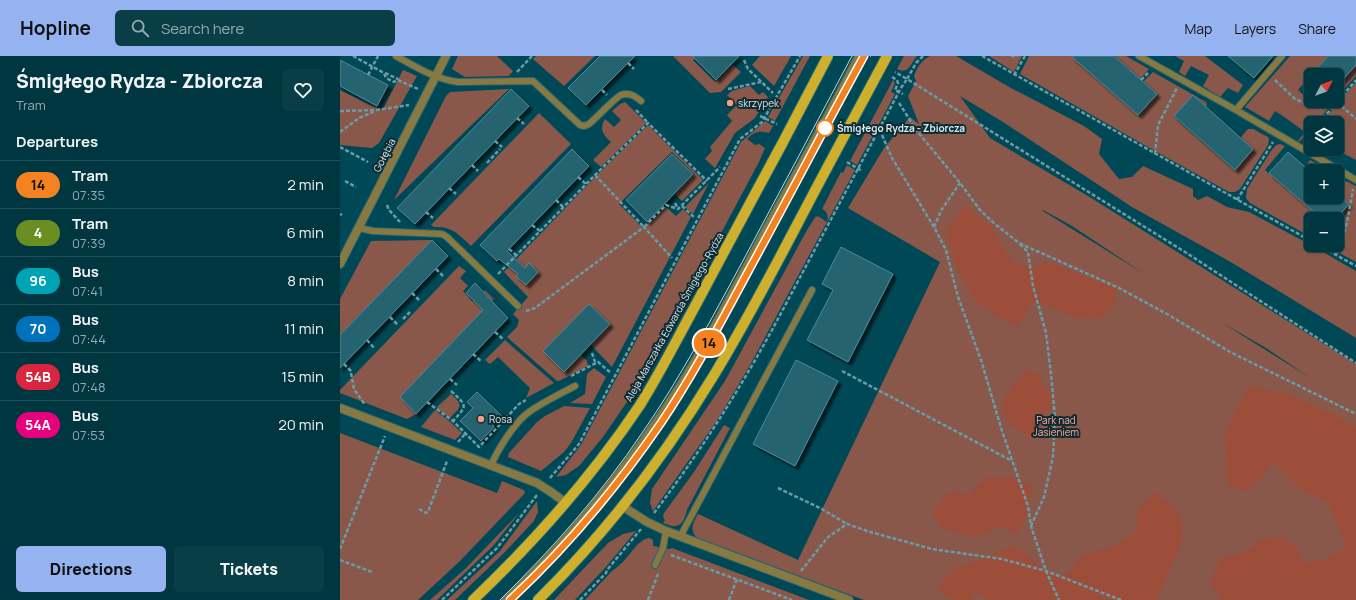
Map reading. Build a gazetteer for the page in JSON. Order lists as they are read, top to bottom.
{
  "streets": {
    "main road": ["Aleja Marszałka Edwarda Śmigłego-Rydza"],
    "street": ["Gołębia"]
  },
  "parks": ["Park nad Jasieniem"],
  "places": ["skrzypek", "Śmigłego Rydza - Zbiorcza", "Rosa"],
  "lines": ["tram line 14"],
  "north": "top right",
  "page": {
    "header": "Hopline",
    "search": "Search here",
    "nav": ["Map", "Layers", "Share"],
    "heading": [
      ["Śmigłego Rydza - Zbiorcza", "Tram"],
      "Departures"
    ],
    "on_map": "14",
    "map_buttons": ["+", "−"],
    "list": [
      {
        "mark": "14",
        "name": "Tram",
        "note": "07:35",
        "value": "2 min"
      },
      {
        "mark": "4",
        "name": "Tram",
        "note": "07:39",
        "value": "6 min"
      },
      {
        "mark": "96",
        "name": "Bus",
        "note": "07:41",
        "value": "8 min"
      },
      {
        "mark": "70",
        "name": "Bus",
        "note": "07:44",
        "value": "11 min"
      },
      {
        "mark": "54B",
        "name": "Bus",
        "note": "07:48",
        "value": "15 min"
      },
      {
        "mark": "54A",
        "name": "Bus",
        "note": "07:53",
        "value": "20 min"
      }
    ],
    "buttons": ["Directions", "Tickets"]
  }
}
